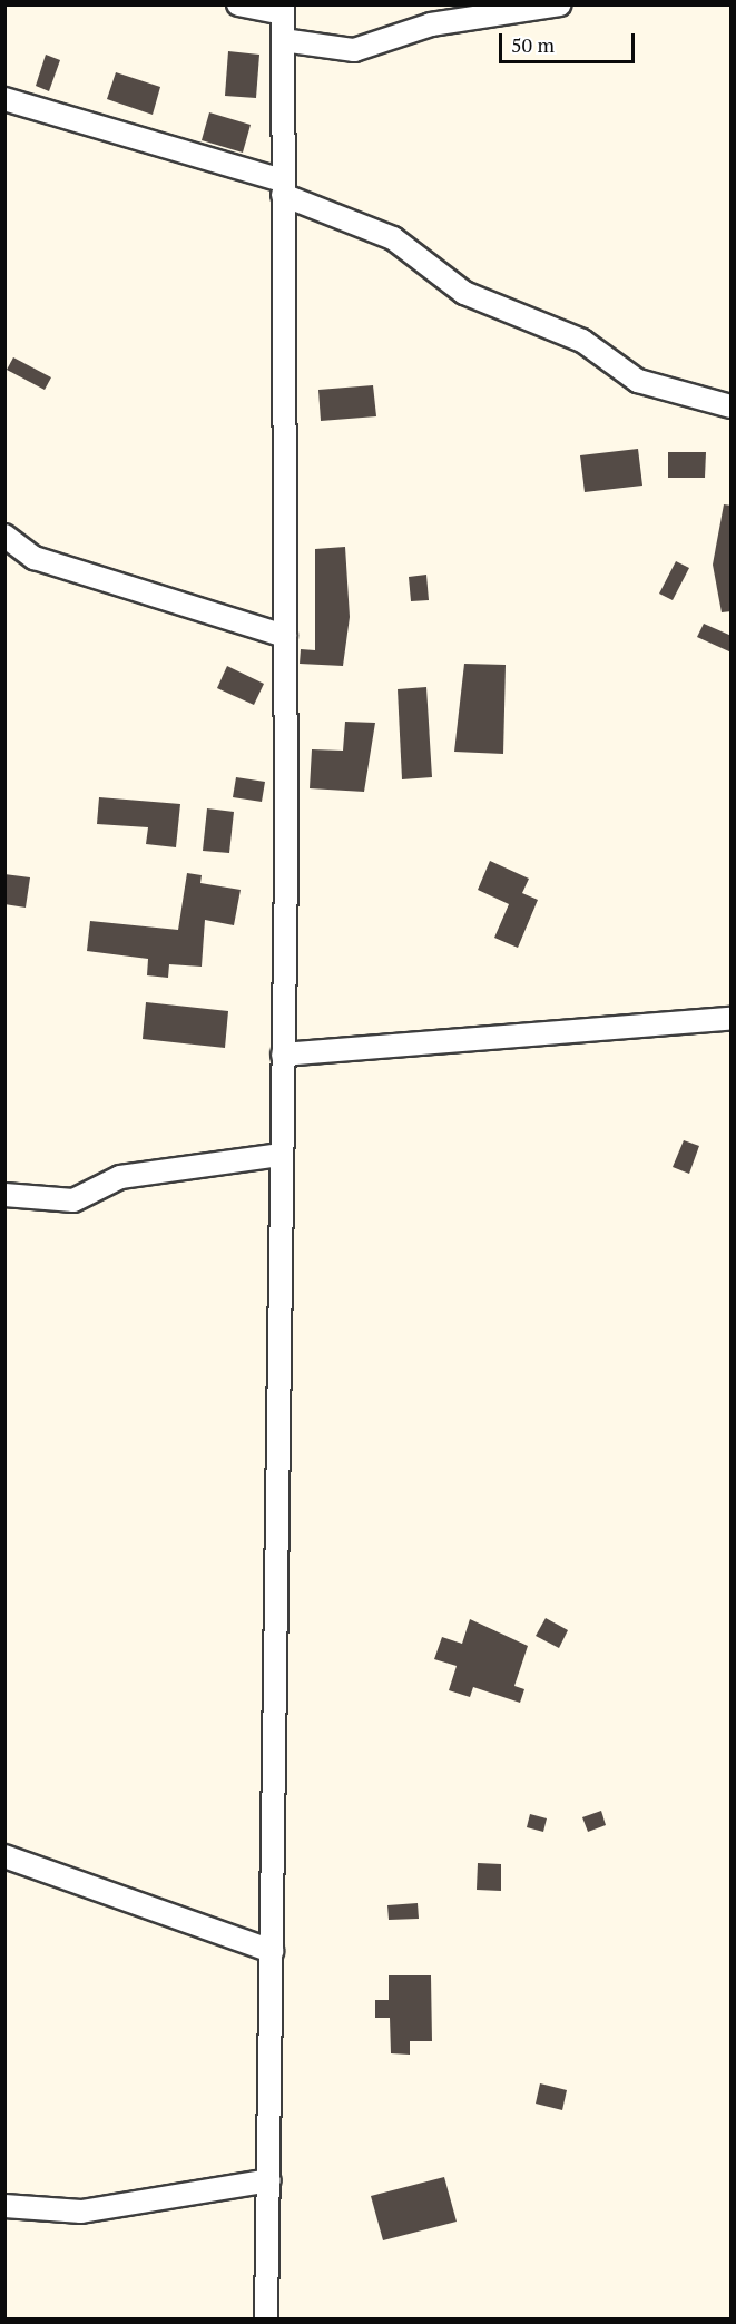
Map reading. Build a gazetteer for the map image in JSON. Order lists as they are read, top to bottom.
{
  "scale_bar": "50 m"
}
